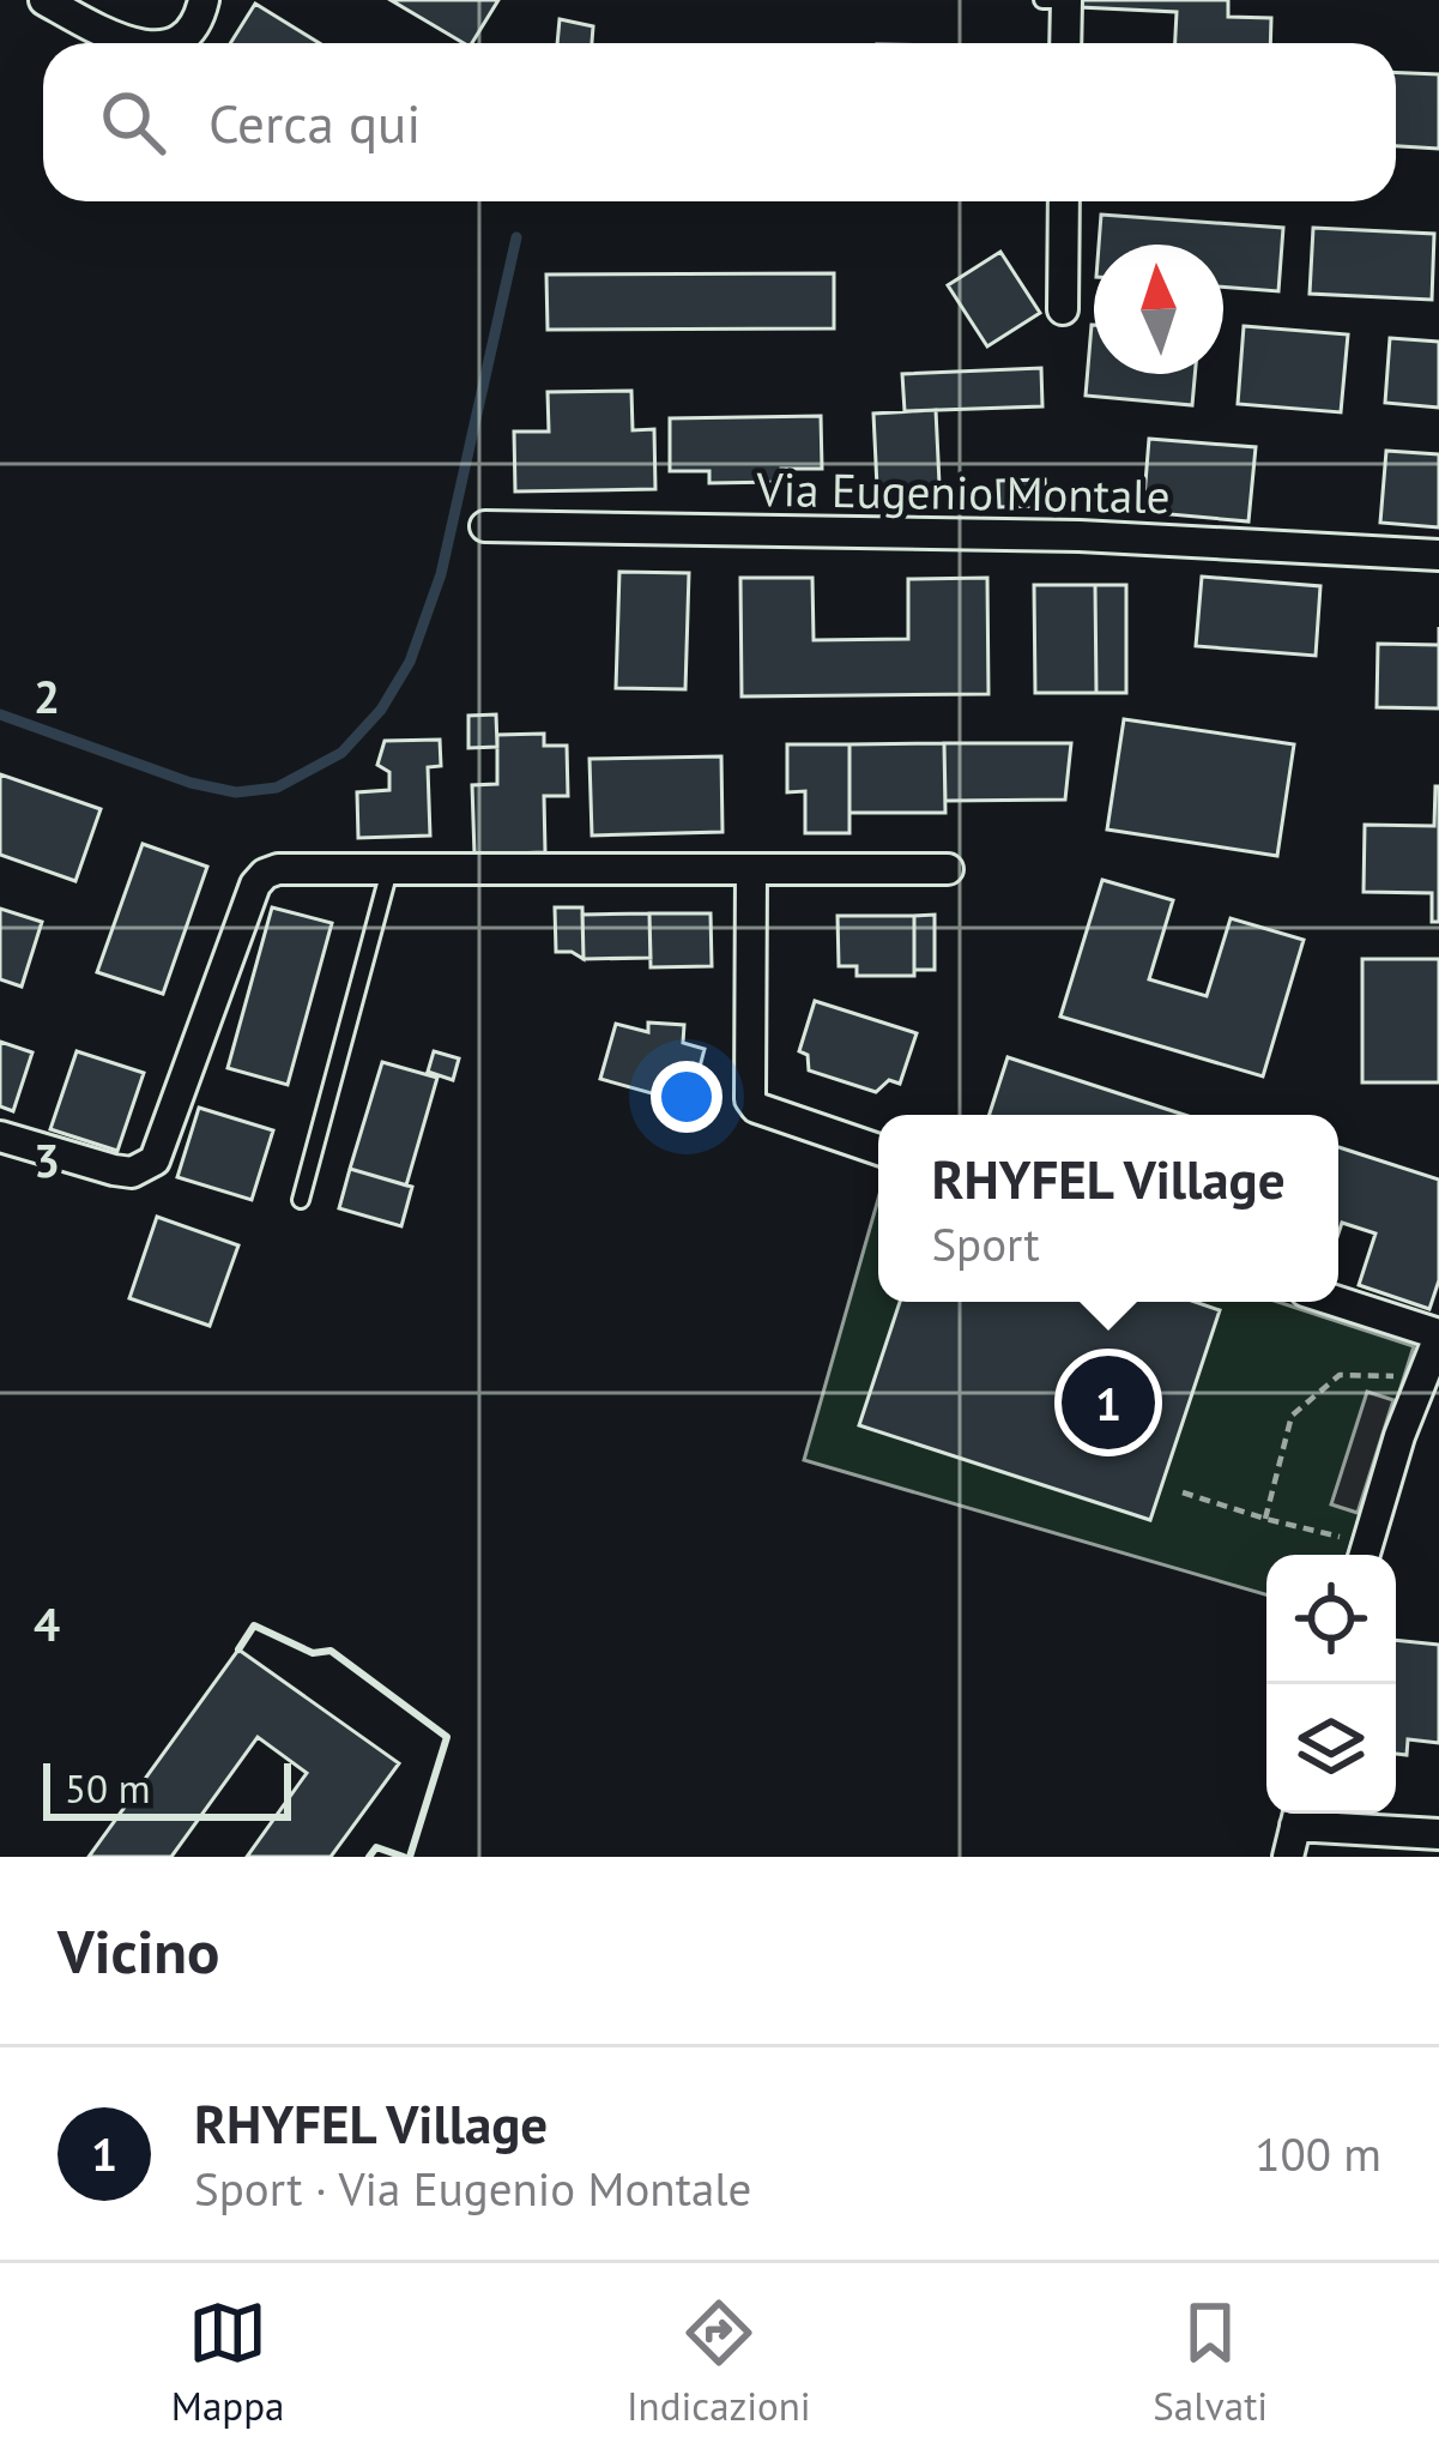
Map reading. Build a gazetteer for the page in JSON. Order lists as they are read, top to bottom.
{
  "streets": {
    "street": ["Via Eugenio Montale"]
  },
  "scale_bar": "50 m",
  "north": "top",
  "page": {
    "search": "Cerca qui",
    "popup": ["RHYFEL Village", "Sport"],
    "pins": "1",
    "scale": "50 m",
    "heading": "Vicino",
    "list": [
      {
        "mark": "1",
        "name": "RHYFEL Village",
        "note": "Sport · Via Eugenio Montale",
        "value": "100 m"
      }
    ],
    "nav": ["Mappa", "Indicazioni", "Salvati"]
  },
  "grid": {
    "rows": ["2", "3", "4"]
  }
}
